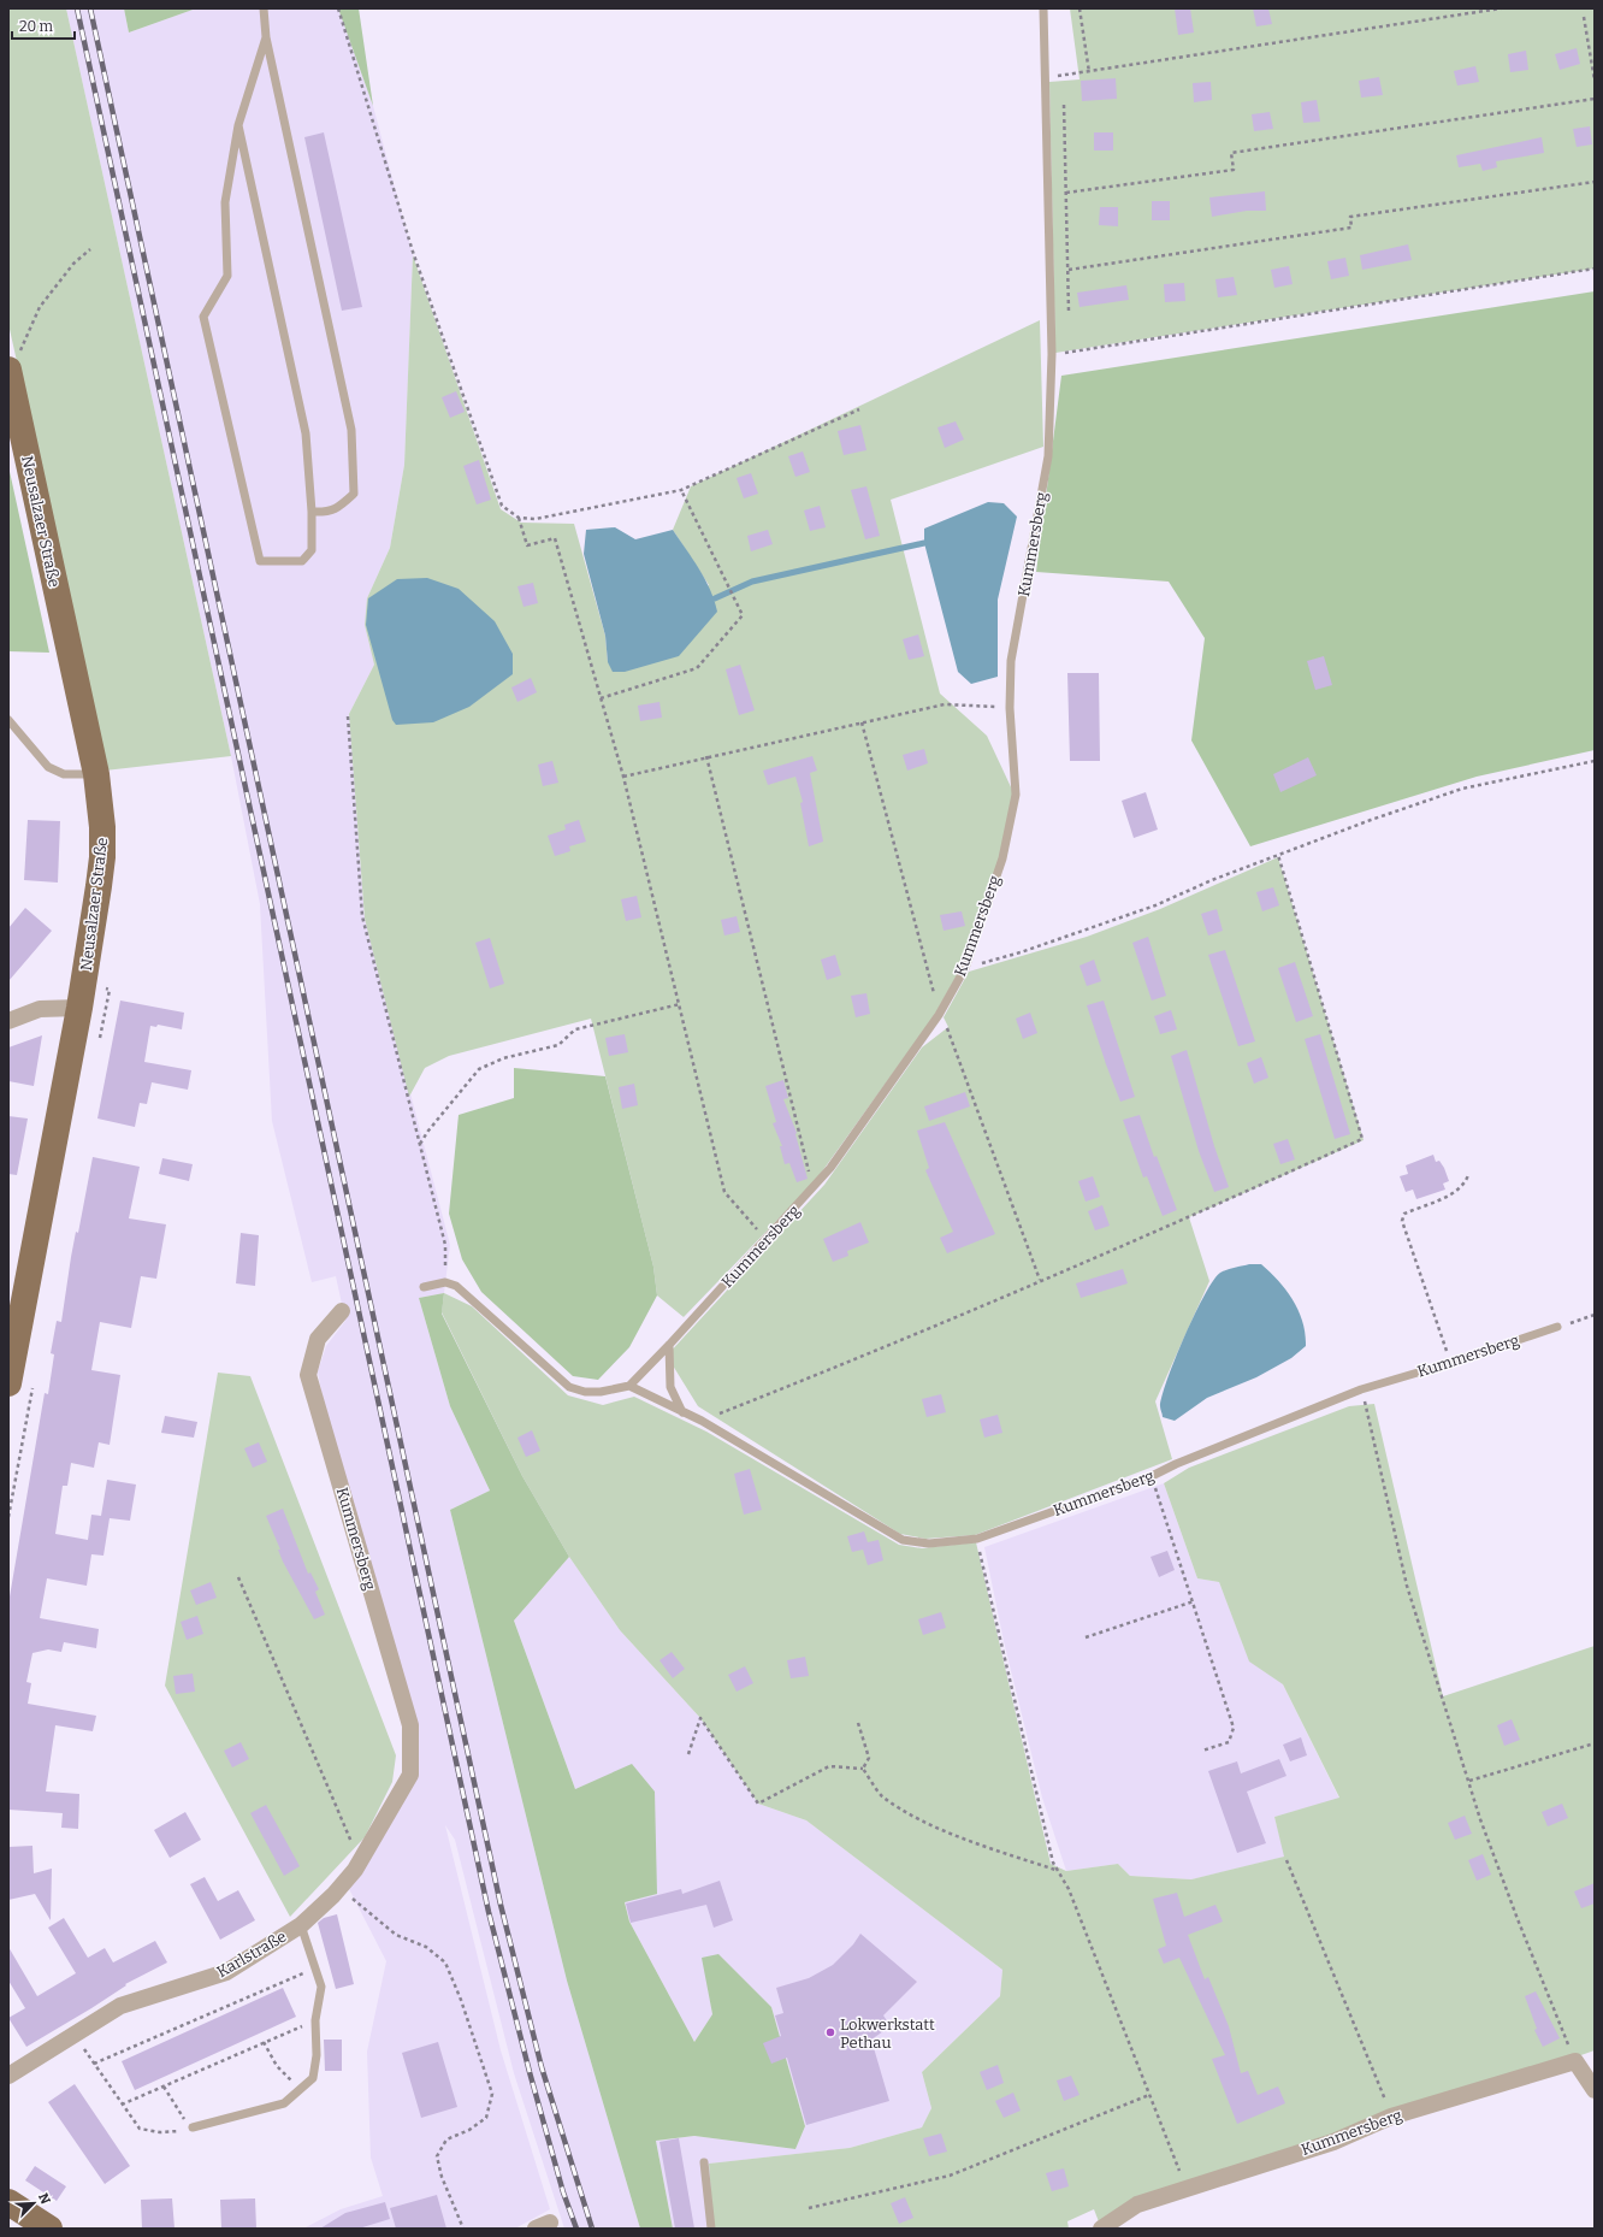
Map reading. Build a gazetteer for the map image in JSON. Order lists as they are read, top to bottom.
{
  "streets": {
    "main road": ["Neusalzaer Straße"],
    "street": ["Kummersberg", "Karlstraße"]
  },
  "crossings": [
    ["Kummersberg", "Karlstraße"]
  ],
  "places": ["Lokwerkstatt Pethau"],
  "scale_bar": "20 m",
  "north": "top right"
}
